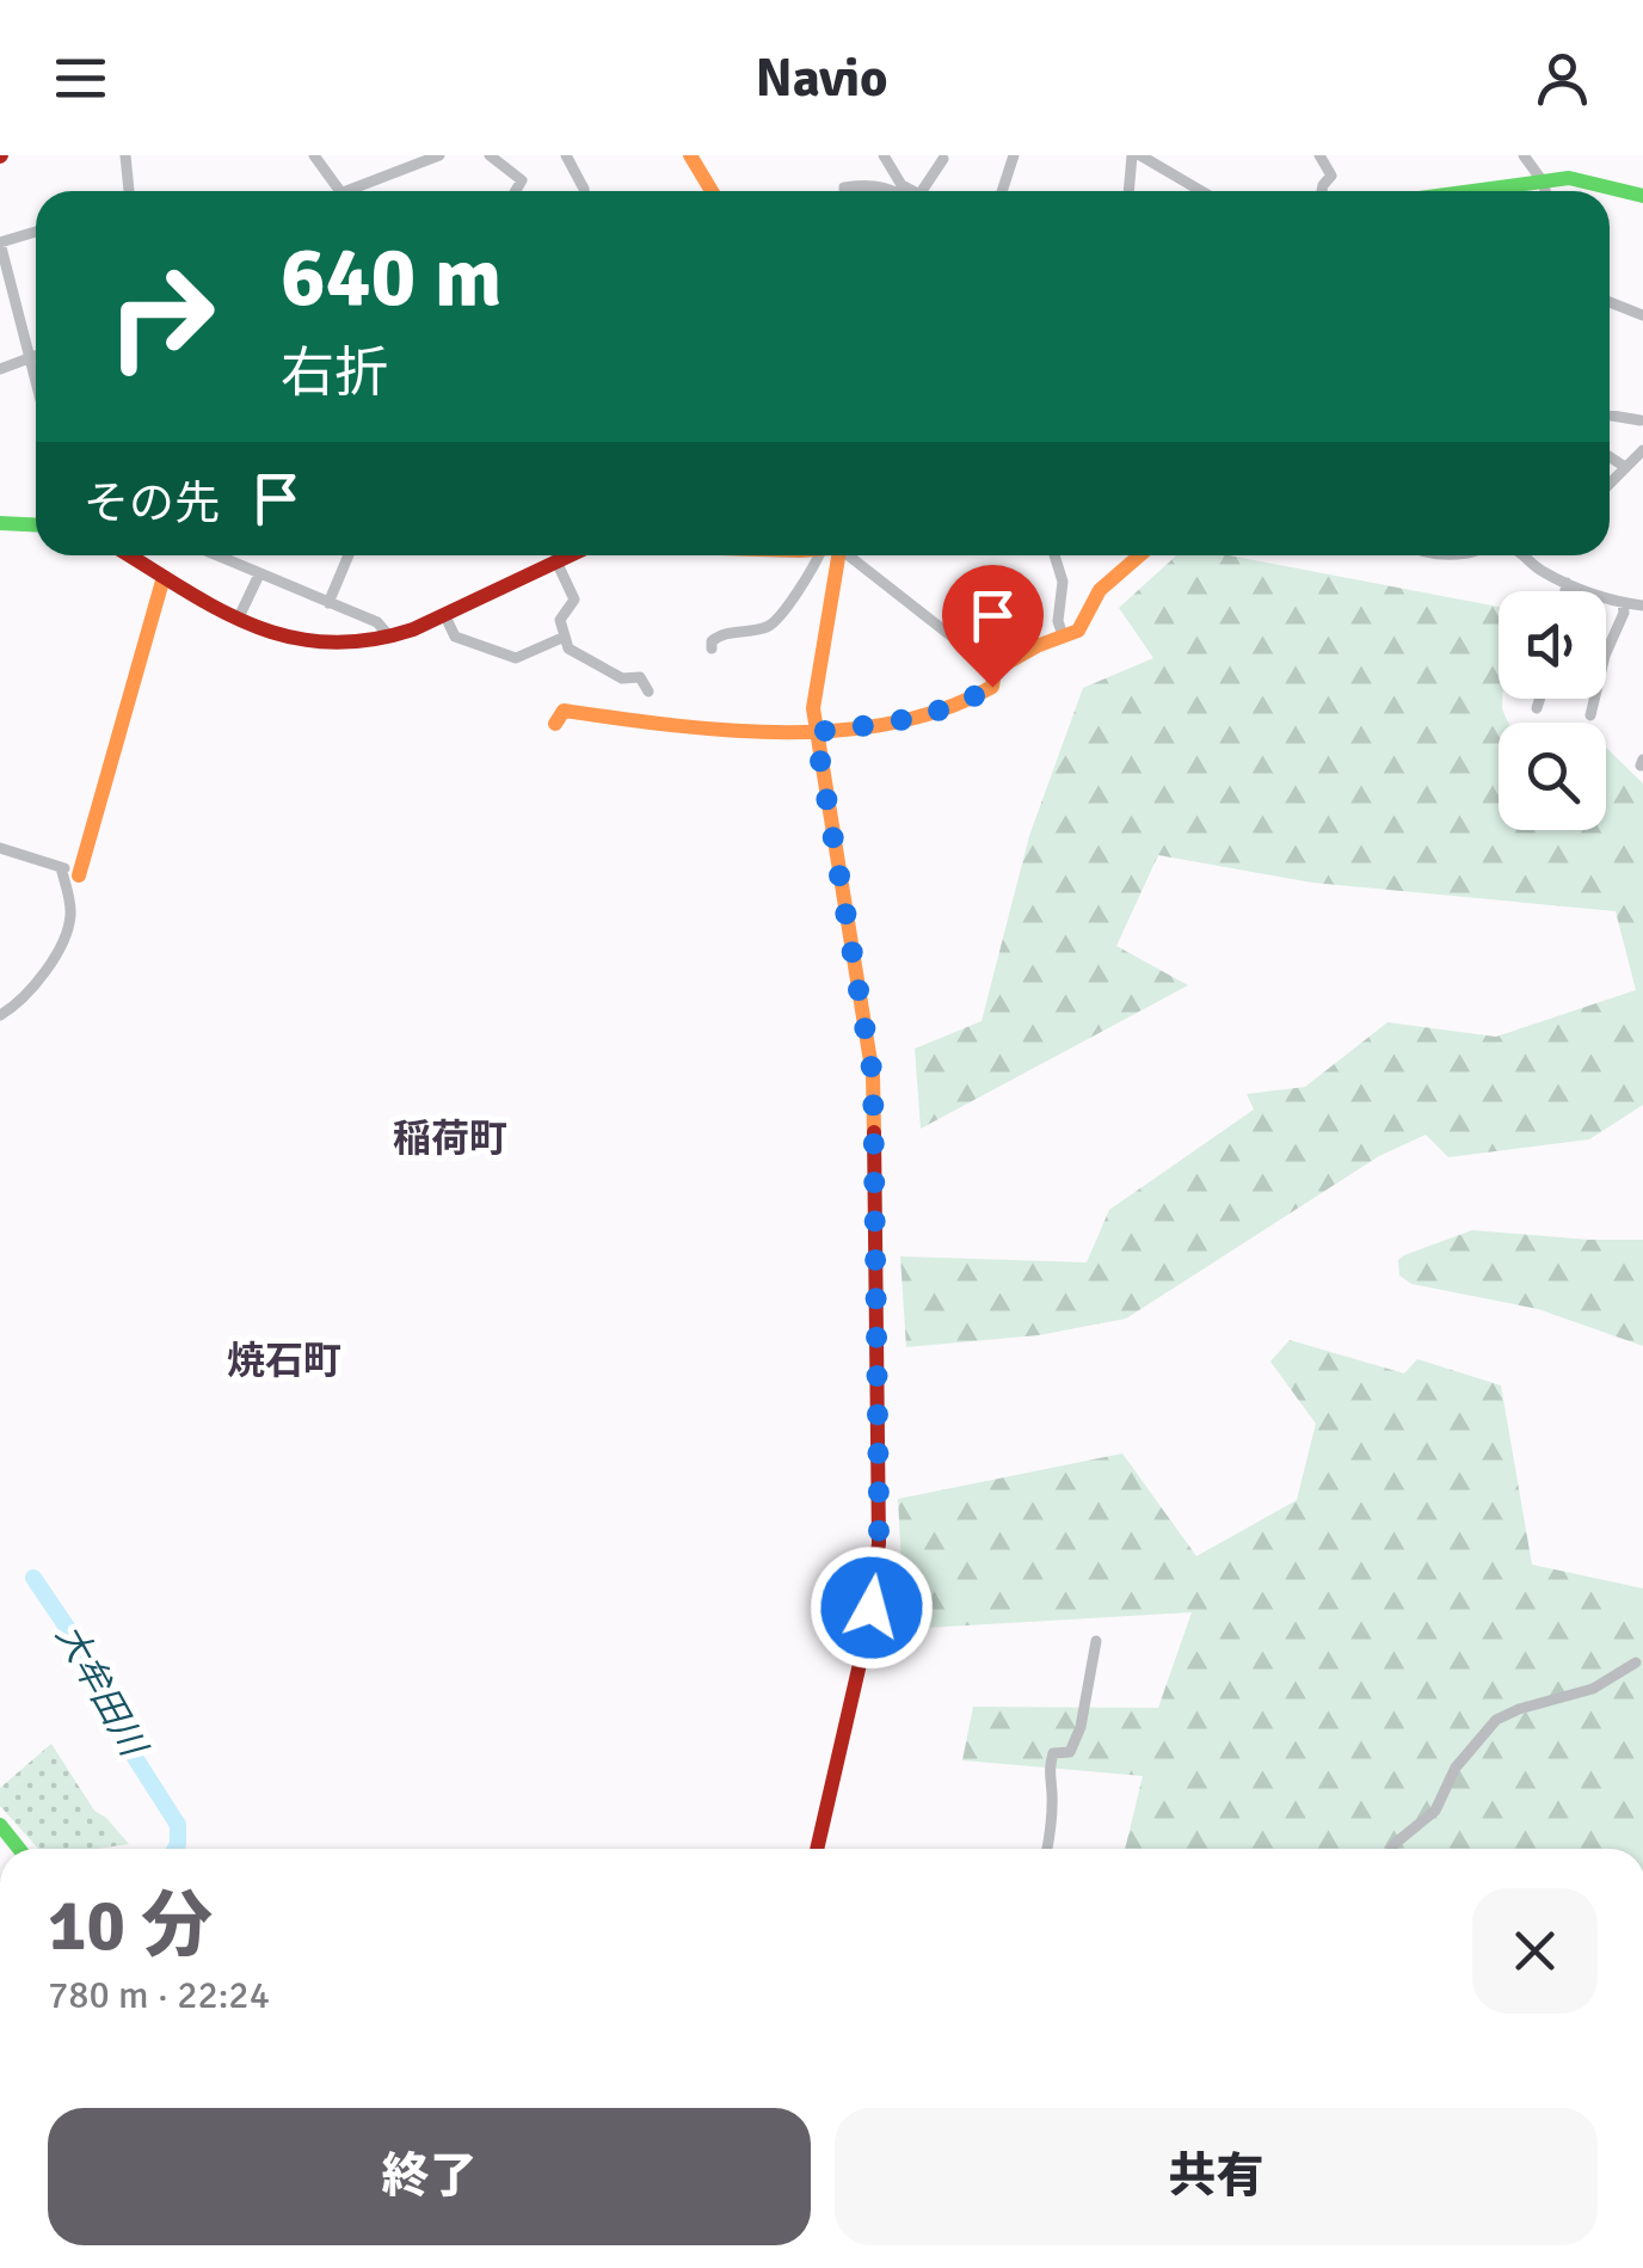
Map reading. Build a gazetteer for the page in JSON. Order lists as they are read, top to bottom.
{
  "districts": ["稲荷町", "焼石町"],
  "water": ["大牟田川"],
  "page": {
    "header": "Navio",
    "turn": ["640 m", "右折"],
    "then": "その先",
    "heading": ["10 分", "780 m · 22:24"],
    "buttons": ["終了", "共有"]
  }
}
